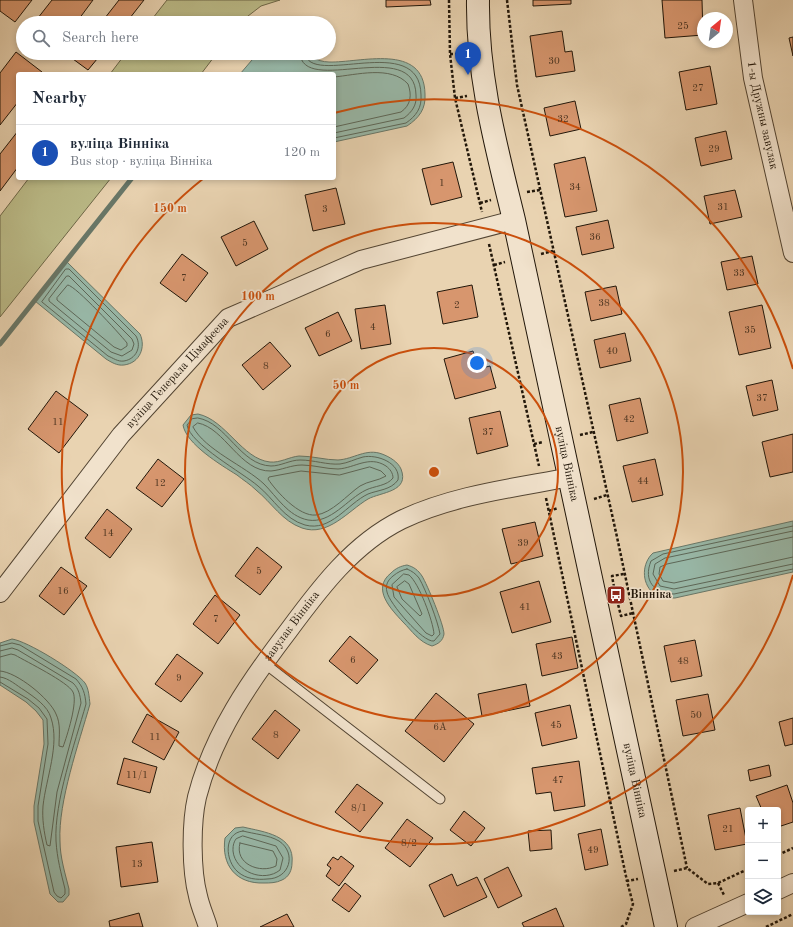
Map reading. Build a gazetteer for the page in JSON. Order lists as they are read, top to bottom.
{
  "streets": {
    "street": [
      "1-ы Дружны завулак",
      "вуліца Генерала Цімафеева",
      "вуліца Вінніка",
      "завулак Вінніка"
    ]
  },
  "crossings": [
    ["вуліца Генерала Цімафеева", "вуліца Вінніка"],
    ["вуліца Вінніка", "завулак Вінніка"]
  ],
  "places": {
    "bus stop": ["Вінніка"]
  },
  "house_numbers": [
    "25",
    "30",
    "27",
    "32",
    "29",
    "1",
    "34",
    "31",
    "3",
    "36",
    "5",
    "33",
    "7",
    "38",
    "2",
    "4",
    "35",
    "6",
    "40",
    "8",
    "37",
    "42",
    "11",
    "37",
    "44",
    "12",
    "14",
    "39",
    "5",
    "16",
    "41",
    "7",
    "43",
    "6",
    "48",
    "9",
    "50",
    "45",
    "6А",
    "8",
    "11",
    "11/1",
    "47",
    "8/1",
    "21",
    "8/2",
    "49",
    "13"
  ],
  "north": "top right",
  "page": {
    "search": "Search here",
    "pins": "1",
    "heading": "Nearby",
    "list": [
      {
        "mark": "1",
        "name": "вуліца Вінніка",
        "note": "Bus stop · вуліца Вінніка",
        "value": "120 m"
      }
    ],
    "map_buttons": ["+", "−"]
  },
  "rings": ["150 m", "100 m", "50 m"]
}
